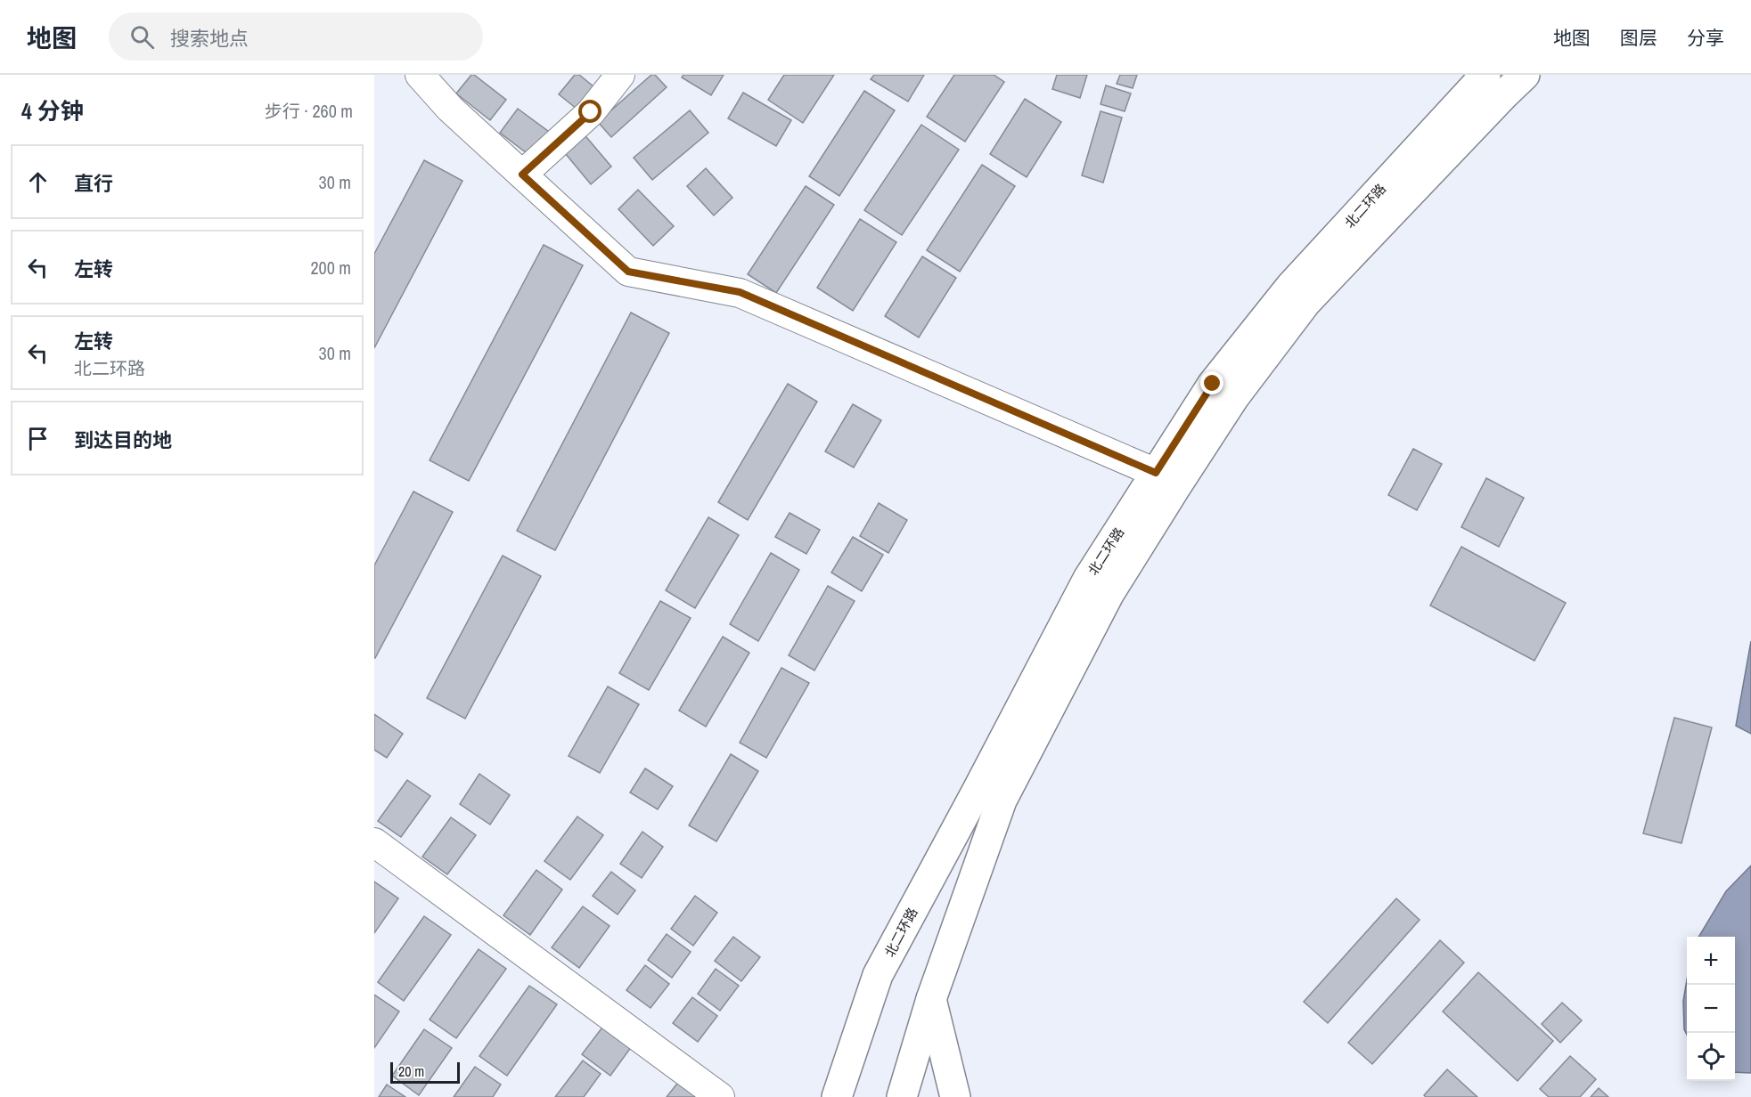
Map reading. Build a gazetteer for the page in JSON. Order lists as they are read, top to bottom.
{
  "streets": {
    "main road": ["北二环路"]
  },
  "scale_bar": "20 m",
  "page": {
    "header": "地图",
    "search": "搜索地点",
    "nav": ["地图", "图层", "分享"],
    "heading": ["4 分钟", "步行 · 260 m"],
    "list": [
      ["直行", "30 m"],
      ["左转", "200 m"],
      ["左转", "北二环路", "30 m"],
      "到达目的地"
    ],
    "map_buttons": ["+", "−"],
    "scale": "20 m"
  }
}
